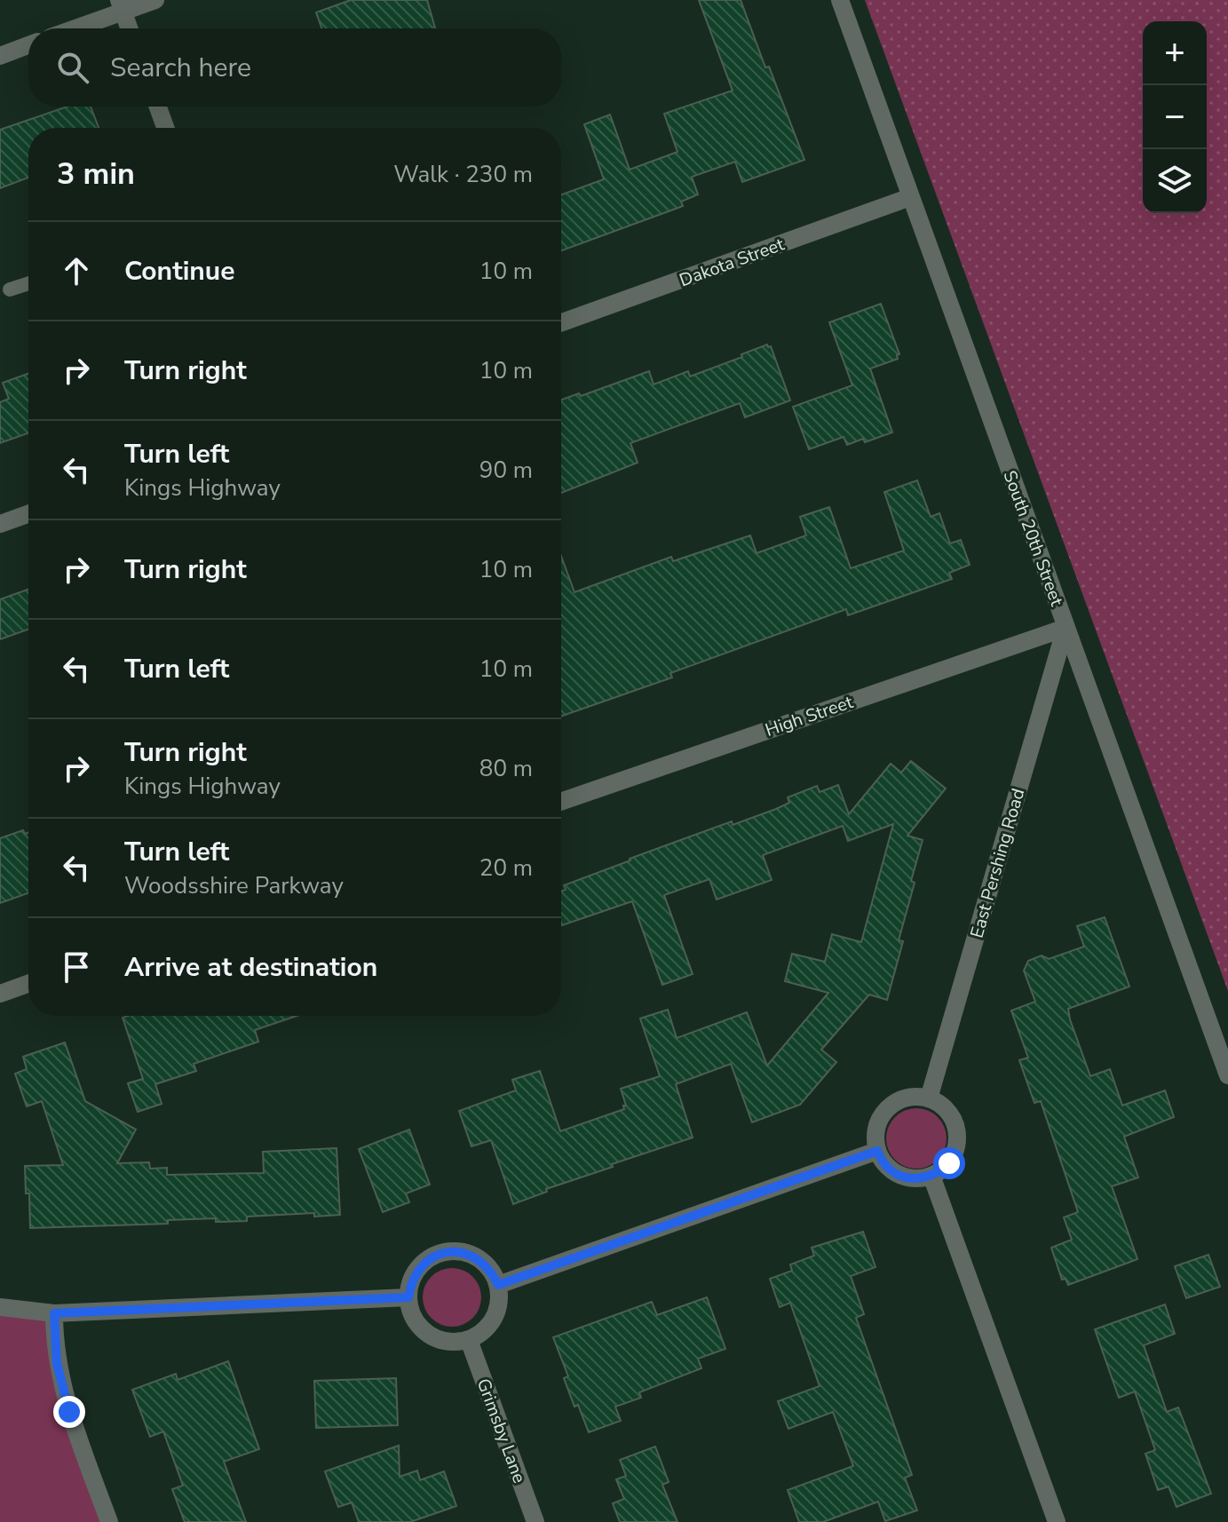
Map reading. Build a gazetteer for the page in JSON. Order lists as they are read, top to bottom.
{
  "streets": {
    "street": [
      "Dakota Street",
      "South 20th Street",
      "High Street",
      "East Pershing Road",
      "Grimsby Lane"
    ]
  },
  "crossings": [
    ["Dakota Street", "South 20th Street"],
    ["South 20th Street", "High Street"],
    ["South 20th Street", "East Pershing Road"],
    ["High Street", "East Pershing Road"]
  ],
  "page": {
    "map_buttons": ["+", "−"],
    "search": "Search here",
    "heading": ["3 min", "Walk · 230 m"],
    "list": [
      ["Continue", "10 m"],
      ["Turn right", "10 m"],
      ["Turn left", "Kings Highway", "90 m"],
      ["Turn right", "10 m"],
      ["Turn left", "10 m"],
      ["Turn right", "Kings Highway", "80 m"],
      ["Turn left", "Woodsshire Parkway", "20 m"],
      "Arrive at destination"
    ]
  }
}
